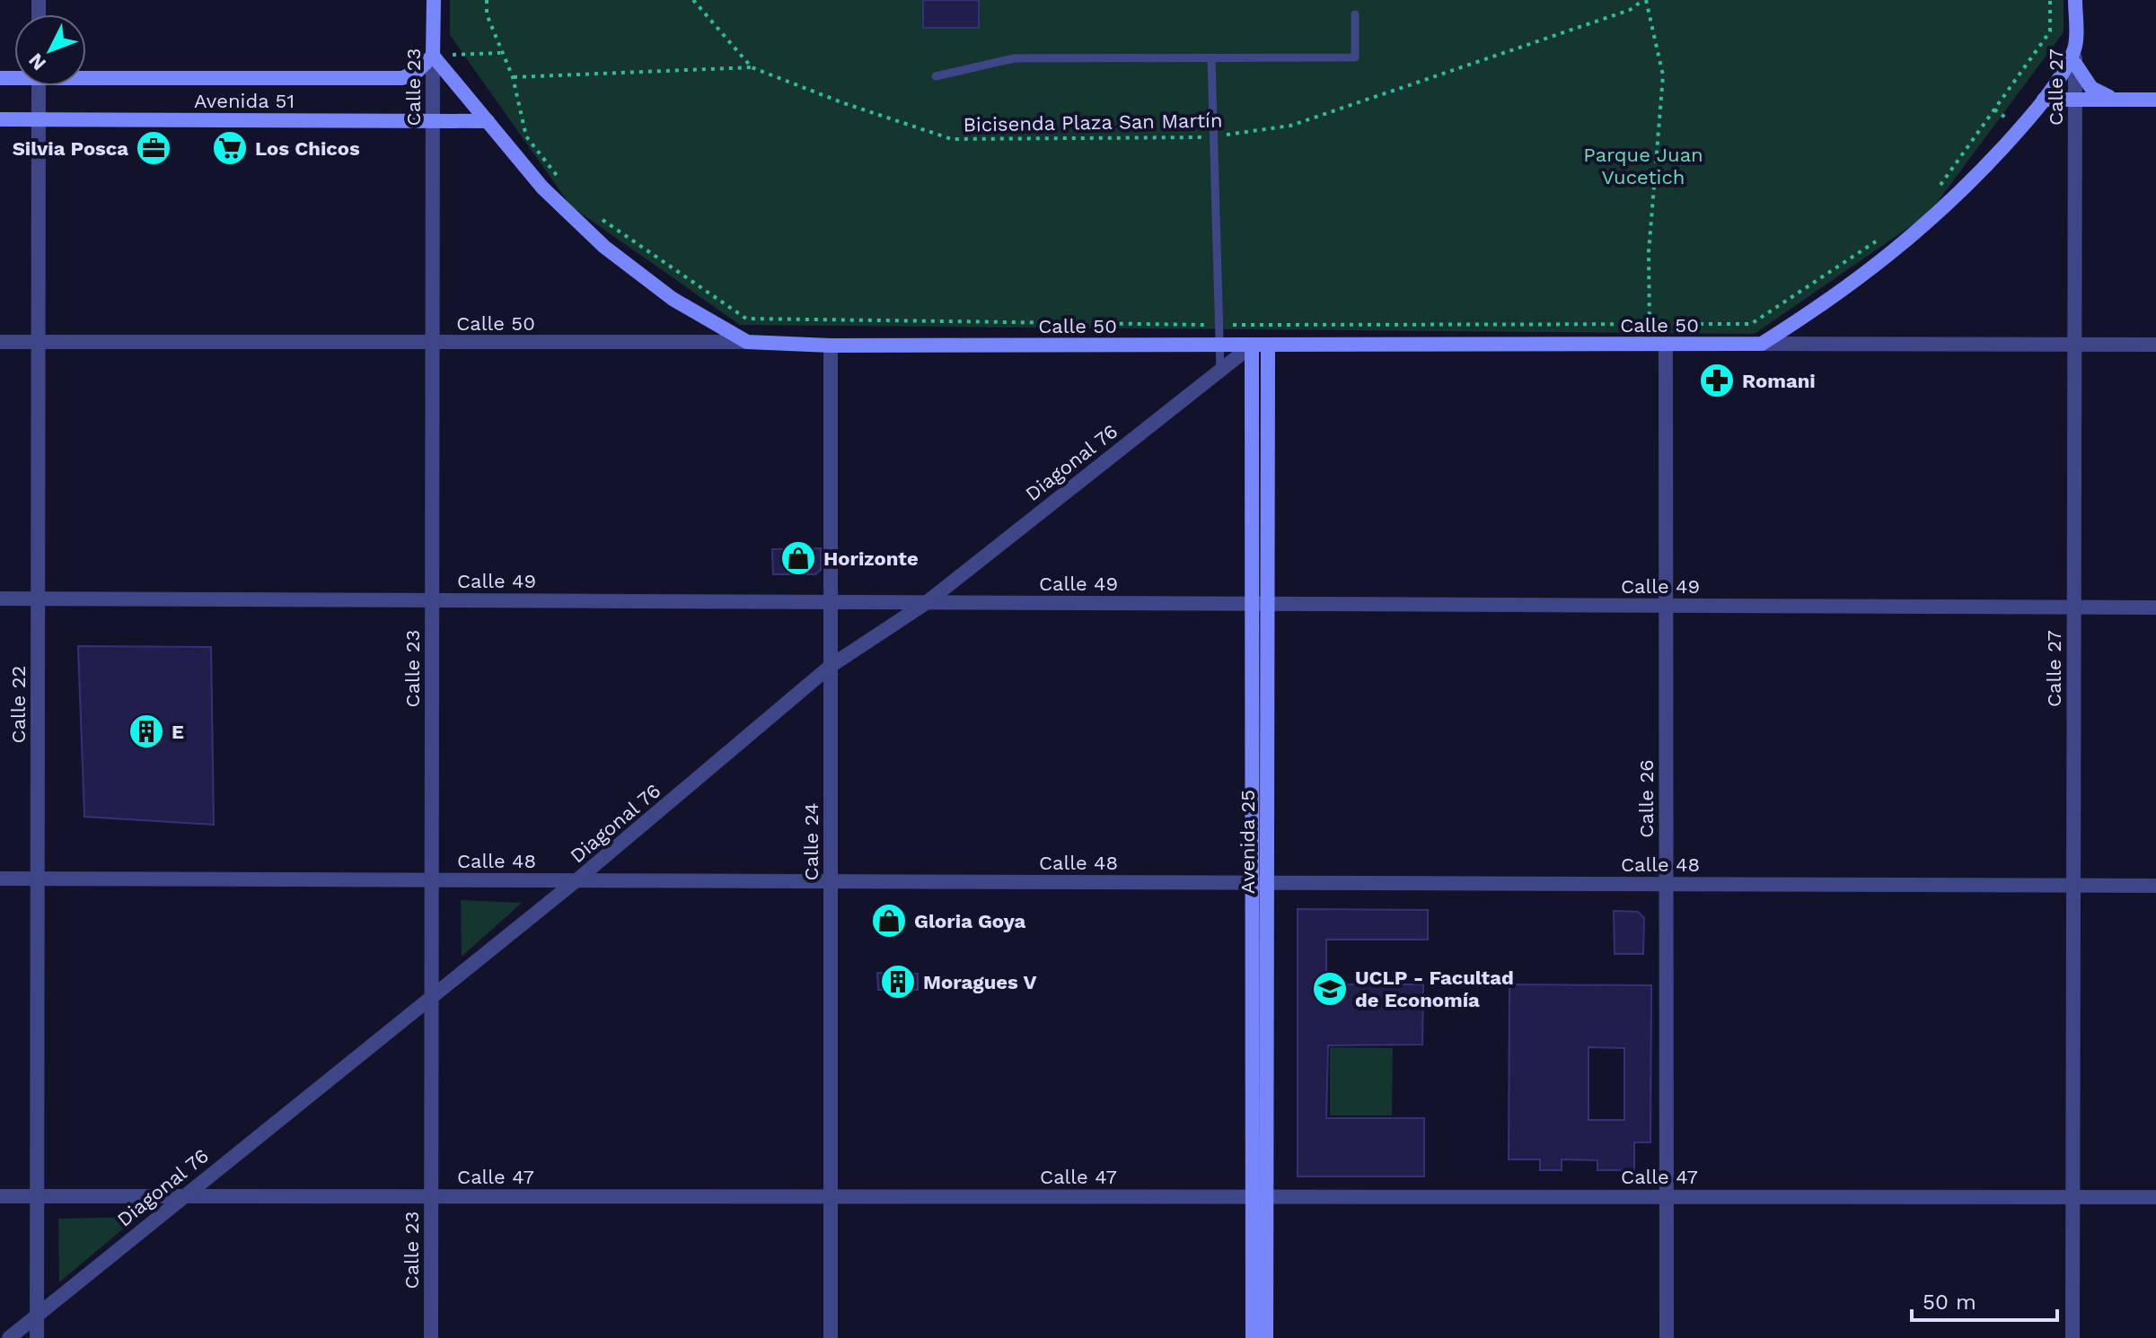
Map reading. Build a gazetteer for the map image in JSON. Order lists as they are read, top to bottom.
{
  "streets": {
    "main road": [
      "Calle 23",
      "Calle 27",
      "Avenida 51",
      "Calle 50",
      "Avenida 25"
    ],
    "street": [
      "Diagonal 76",
      "Calle 49",
      "Calle 22",
      "Calle 26",
      "Calle 24",
      "Calle 48",
      "Calle 47"
    ],
    "path": ["Bicisenda Plaza San Martín"]
  },
  "crossings": [
    ["Calle 23", "Avenida 51"],
    ["Calle 23", "Calle 50"],
    ["Calle 23", "Diagonal 76"],
    ["Calle 23", "Calle 49"],
    ["Calle 23", "Calle 48"],
    ["Calle 23", "Calle 47"],
    ["Calle 27", "Calle 50"],
    ["Calle 27", "Calle 49"],
    ["Calle 27", "Calle 48"],
    ["Calle 27", "Calle 47"],
    ["Avenida 51", "Calle 22"],
    ["Calle 50", "Diagonal 76"],
    ["Calle 50", "Calle 22"],
    ["Calle 50", "Calle 26"],
    ["Calle 50", "Calle 24"],
    ["Calle 50", "Avenida 25"],
    ["Diagonal 76", "Calle 49"],
    ["Diagonal 76", "Calle 22"],
    ["Diagonal 76", "Calle 24"],
    ["Diagonal 76", "Avenida 25"],
    ["Diagonal 76", "Calle 48"],
    ["Diagonal 76", "Calle 47"],
    ["Calle 49", "Calle 22"],
    ["Calle 49", "Calle 26"],
    ["Calle 49", "Calle 24"],
    ["Calle 49", "Avenida 25"],
    ["Calle 22", "Calle 48"],
    ["Calle 22", "Calle 47"],
    ["Calle 26", "Calle 48"],
    ["Calle 26", "Calle 47"],
    ["Calle 24", "Calle 48"],
    ["Calle 24", "Calle 47"],
    ["Avenida 25", "Calle 48"],
    ["Avenida 25", "Calle 47"]
  ],
  "parks": ["Parque Juan Vucetich"],
  "places": {
    "office": ["Silvia Posca"],
    "supermarket": ["Los Chicos"],
    "pharmacy": ["Romani"],
    "shop": ["Horizonte", "Gloria Goya"],
    "building": ["E", "Moragues V"],
    "school or university": ["UCLP - Facultad de Economía"]
  },
  "scale_bar": "50 m",
  "north": "bottom left"
}
